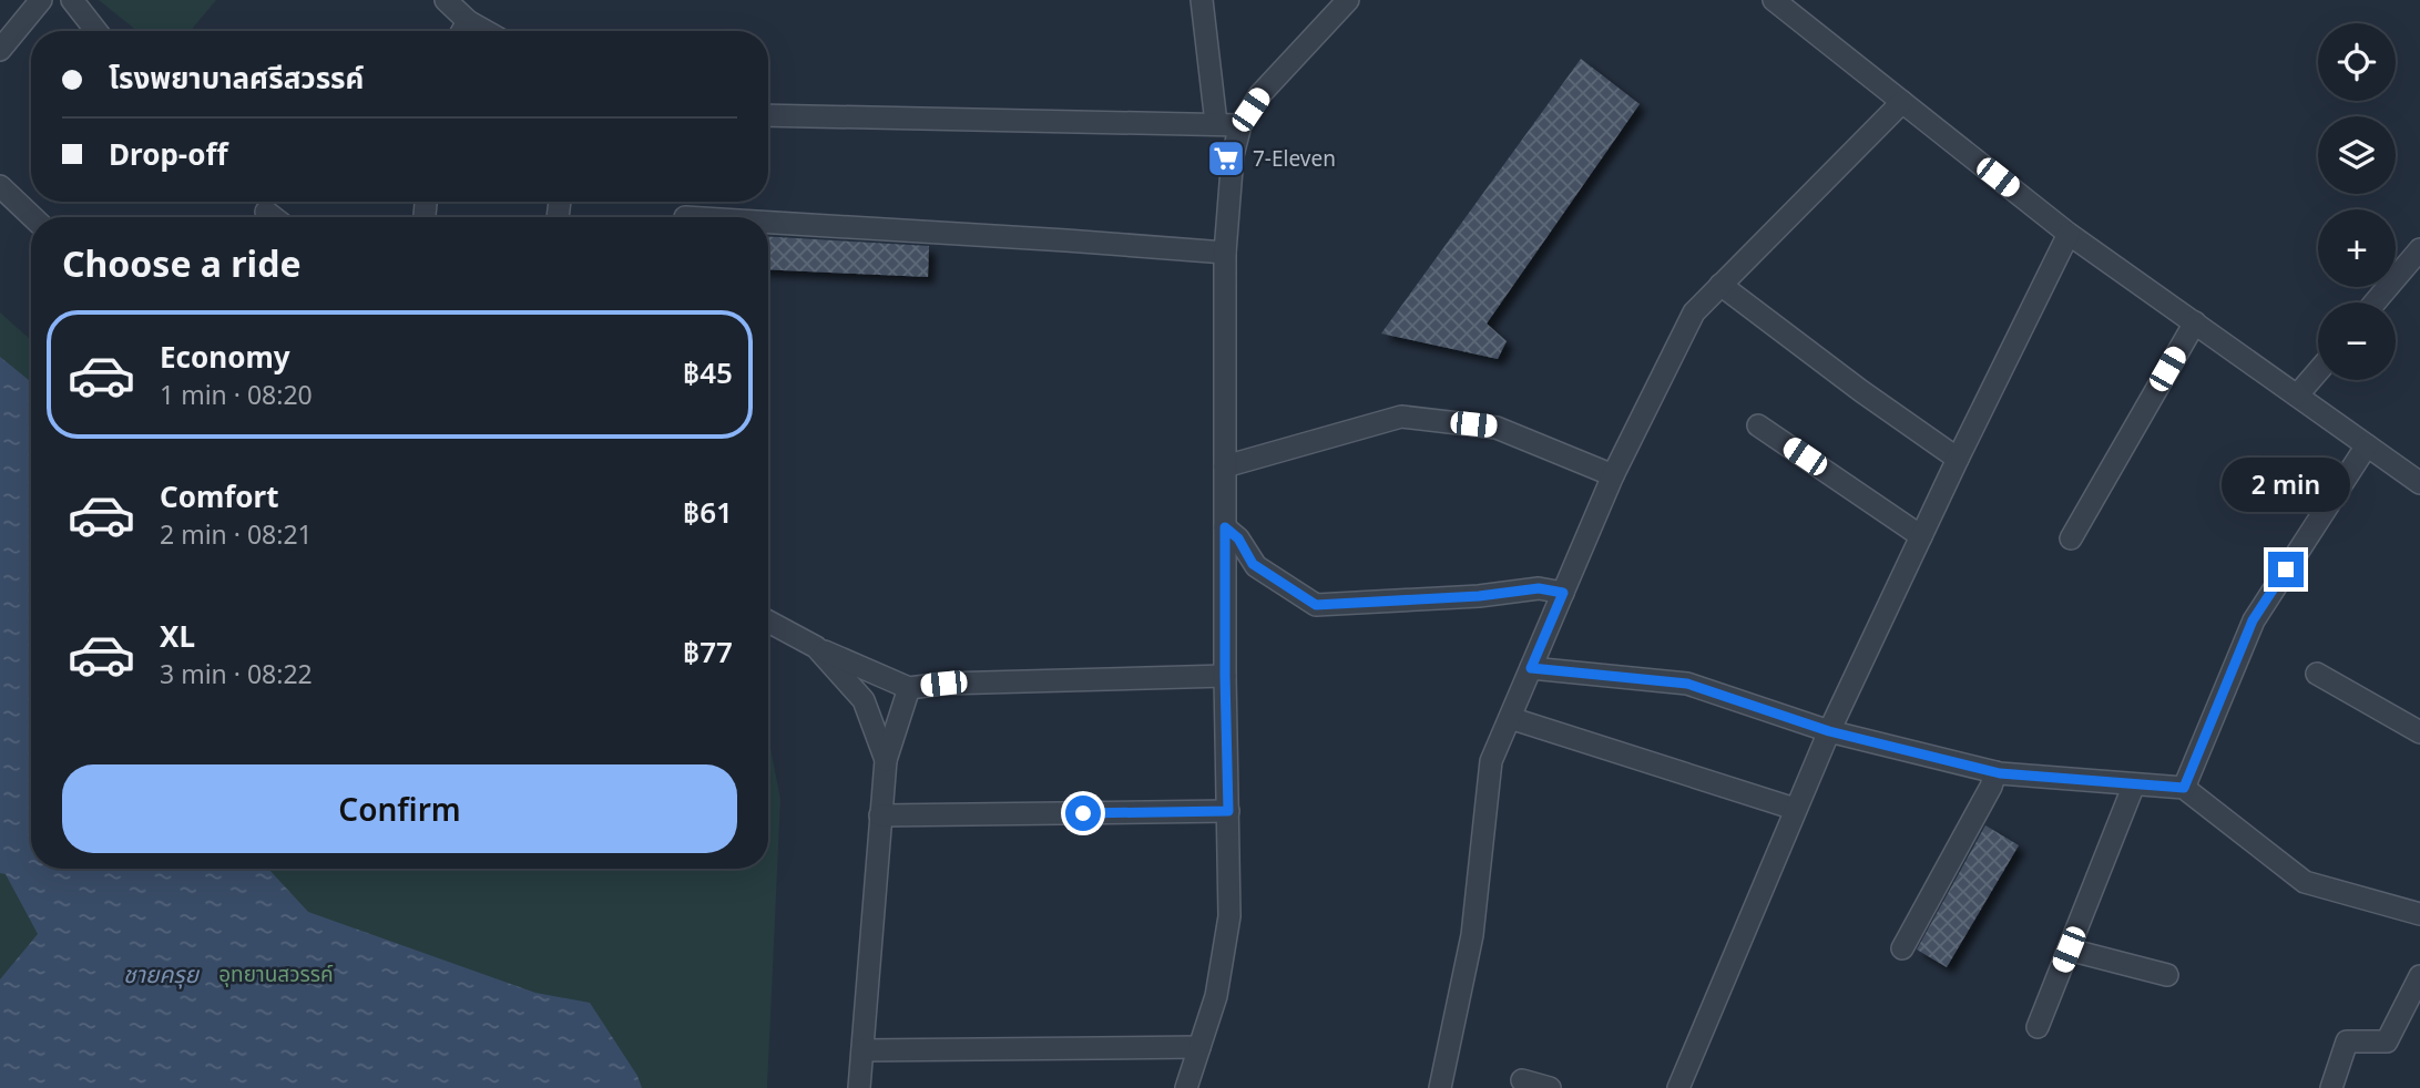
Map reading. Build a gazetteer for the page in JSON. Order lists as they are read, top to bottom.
{
  "water": ["ชายครุย"],
  "parks": ["อุทยานสวรรค์"],
  "places": {
    "supermarket": ["7-Eleven"]
  },
  "page": {
    "map_buttons": ["+", "−"],
    "banner": ["โรงพยาบาลศรีสวรรค์", "Drop-off"],
    "heading": "Choose a ride",
    "list": [
      {
        "name": "Economy",
        "note": "1 min · 08:20",
        "value": "฿45"
      },
      {
        "name": "Comfort",
        "note": "2 min · 08:21",
        "value": "฿61"
      },
      {
        "name": "XL",
        "note": "3 min · 08:22",
        "value": "฿77"
      }
    ],
    "bubble": "2 min",
    "buttons": "Confirm"
  }
}
